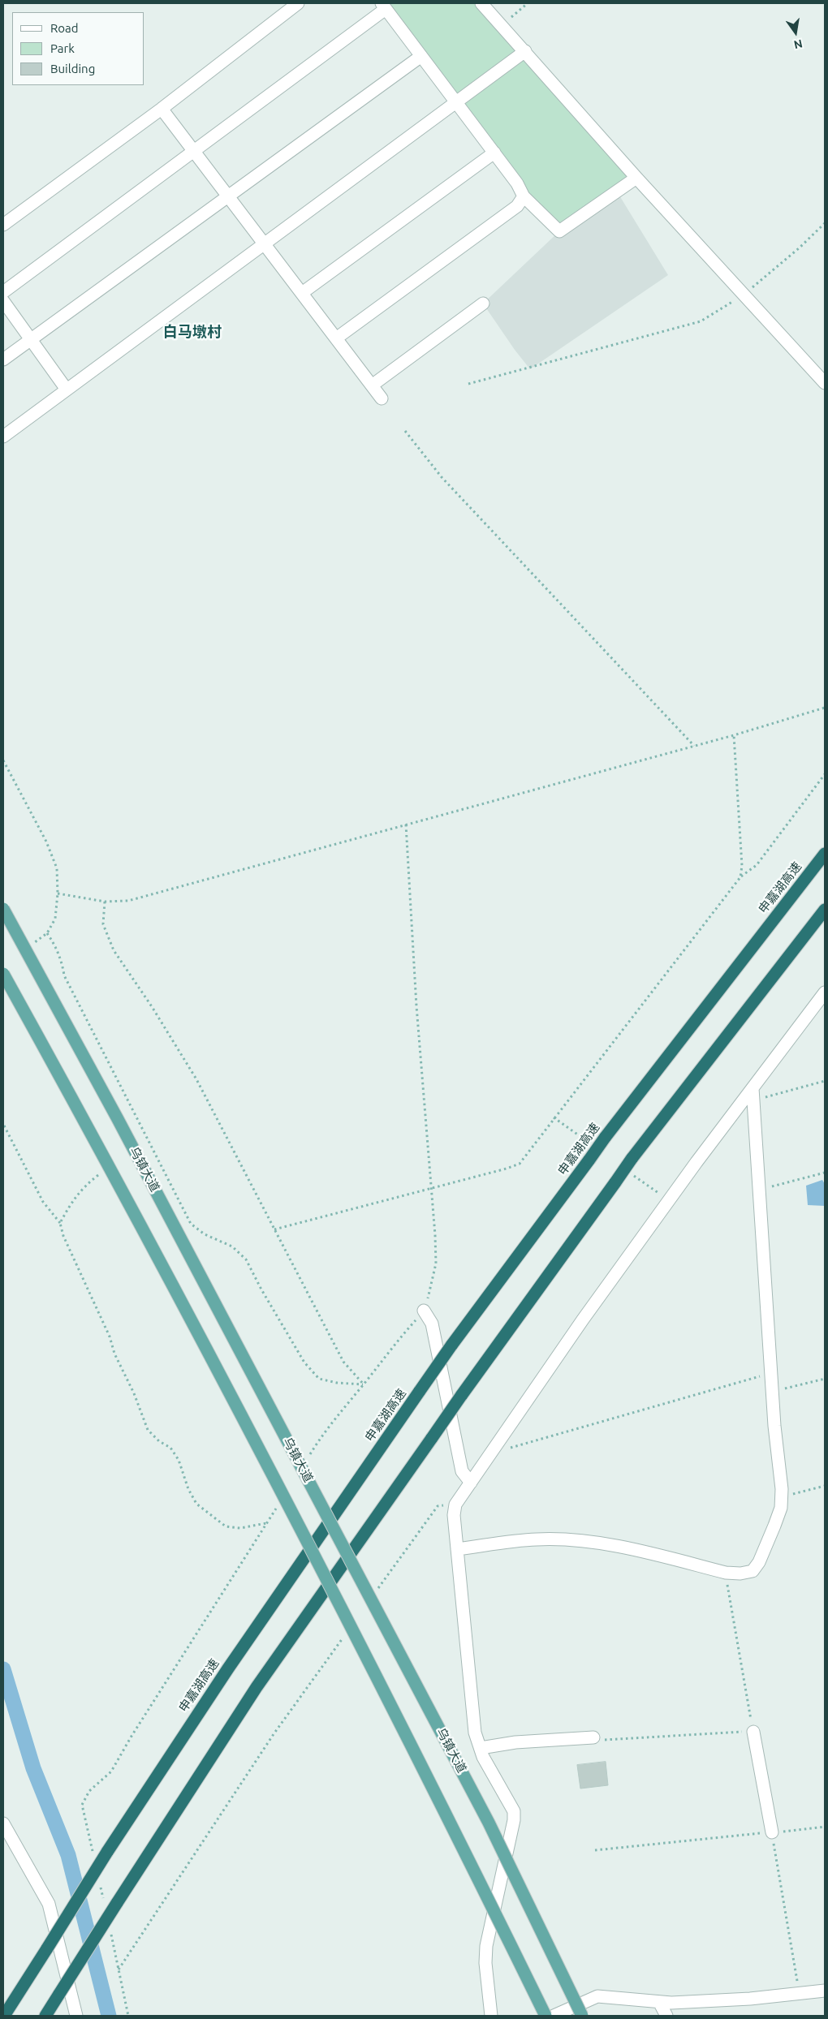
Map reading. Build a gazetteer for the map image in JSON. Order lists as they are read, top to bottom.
{
  "streets": {
    "highway": ["申嘉湖高速"],
    "main road": ["乌镇大道"]
  },
  "districts": ["白马墩村"],
  "legend": ["Road", "Park", "Building"],
  "north": "bottom"
}
